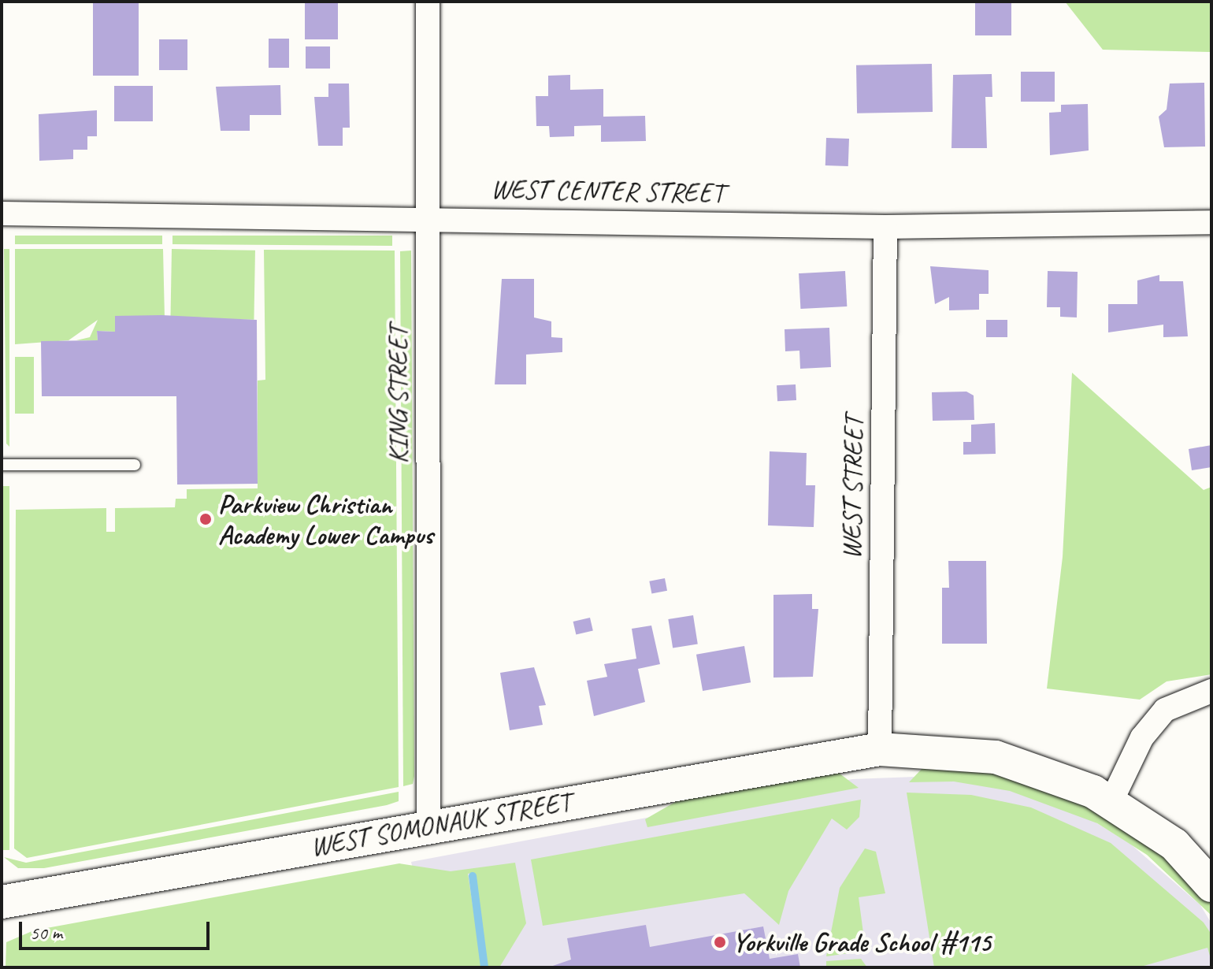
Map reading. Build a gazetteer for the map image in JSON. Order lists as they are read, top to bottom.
{
  "streets": {
    "street": [
      "WEST CENTER STREET",
      "KING STREET",
      "WEST STREET",
      "WEST SOMONAUK STREET"
    ]
  },
  "crossings": [
    ["WEST CENTER STREET", "KING STREET"],
    ["WEST CENTER STREET", "WEST STREET"],
    ["KING STREET", "WEST SOMONAUK STREET"],
    ["WEST STREET", "WEST SOMONAUK STREET"]
  ],
  "places": ["Parkview Christian Academy Lower Campus", "Yorkville Grade School #115"],
  "scale_bar": "50 m"
}
